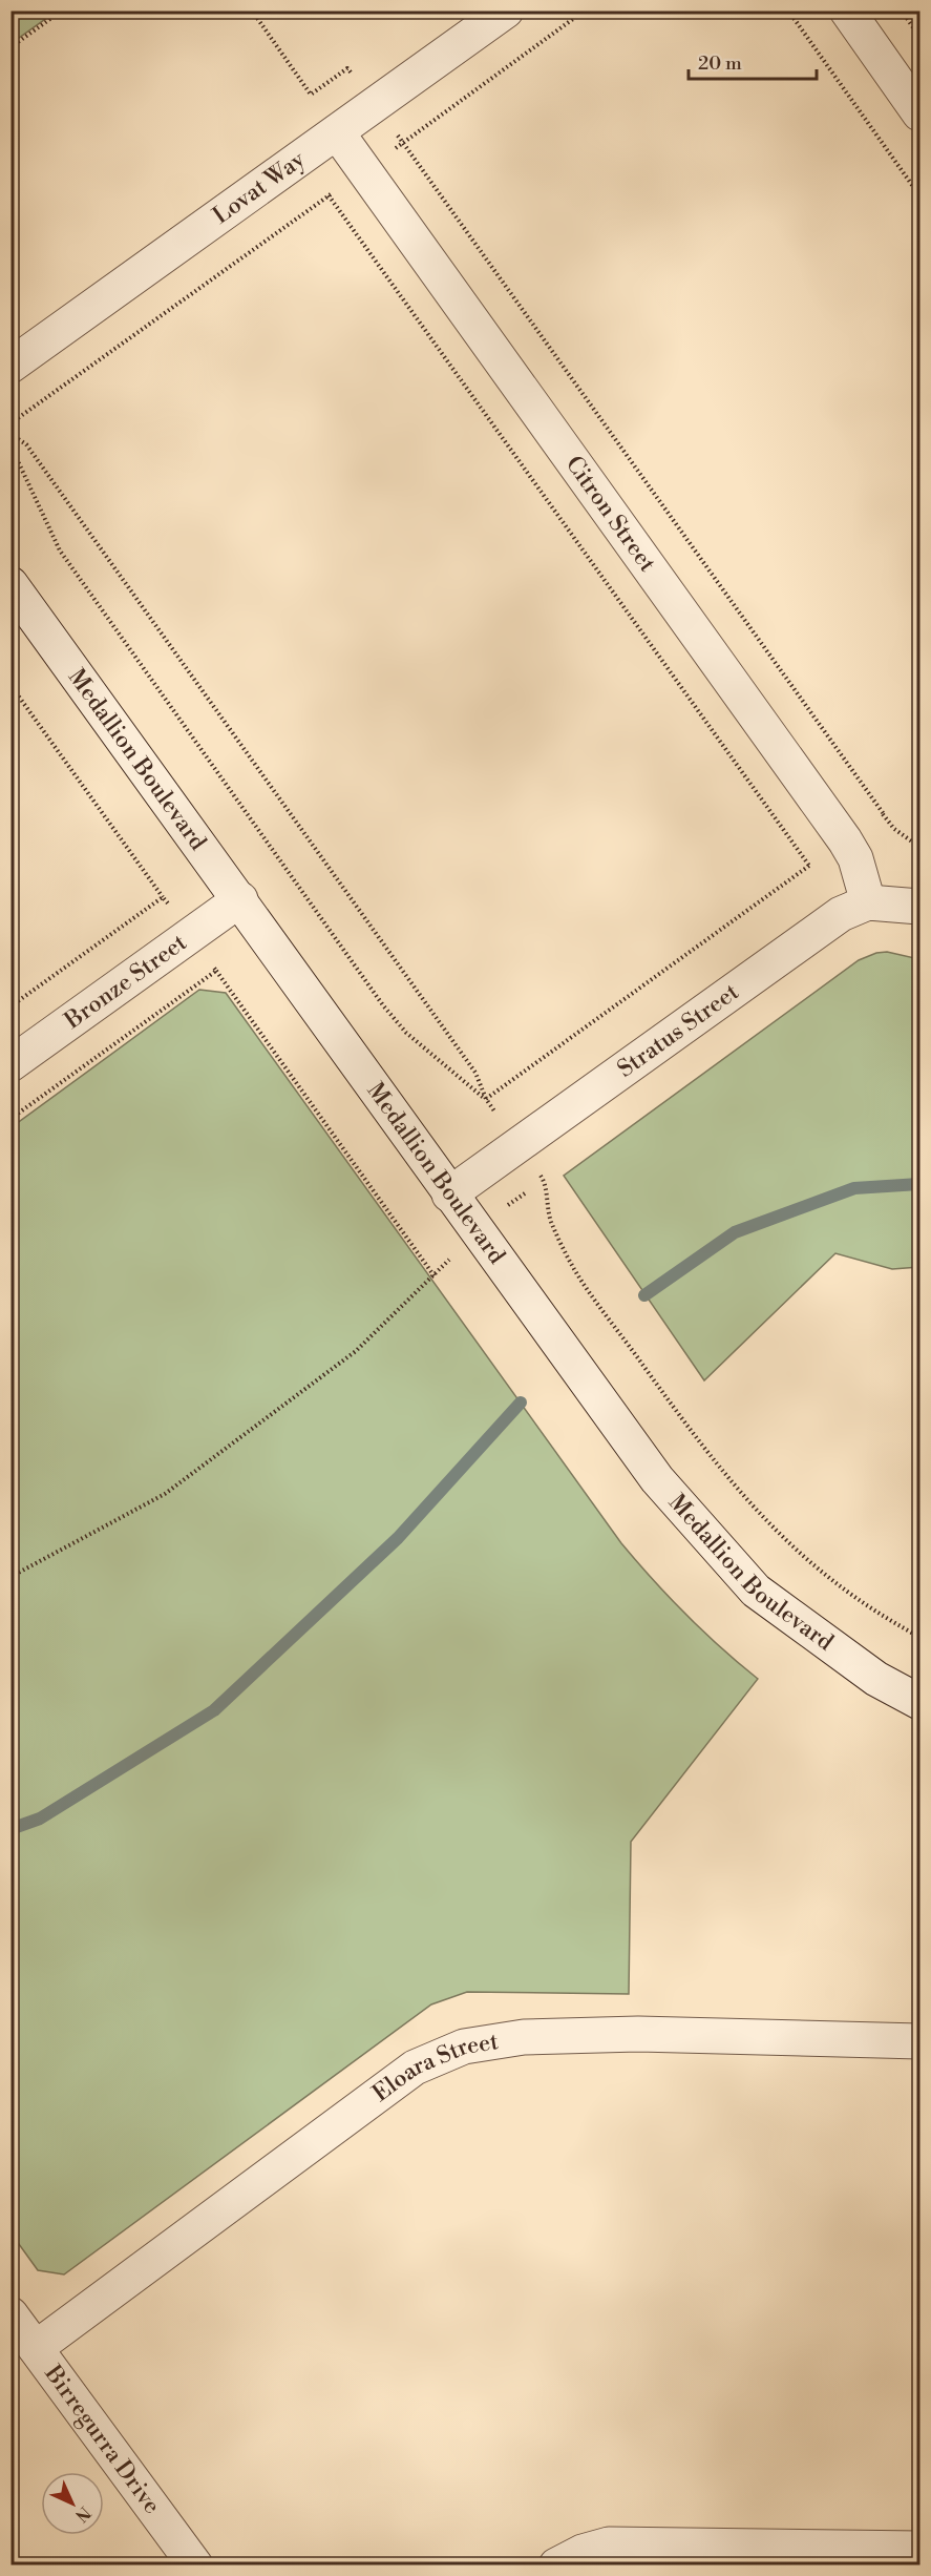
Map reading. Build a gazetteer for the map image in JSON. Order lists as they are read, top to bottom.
{
  "streets": {
    "street": [
      "Lovat Way",
      "Citron Street",
      "Medallion Boulevard",
      "Bronze Street",
      "Stratus Street",
      "Eloara Street",
      "Birregurra Drive"
    ]
  },
  "crossings": [
    ["Lovat Way", "Citron Street"],
    ["Citron Street", "Stratus Street"],
    ["Medallion Boulevard", "Bronze Street"],
    ["Medallion Boulevard", "Stratus Street"],
    ["Eloara Street", "Birregurra Drive"]
  ],
  "scale_bar": "20 m",
  "north": "bottom right"
}
